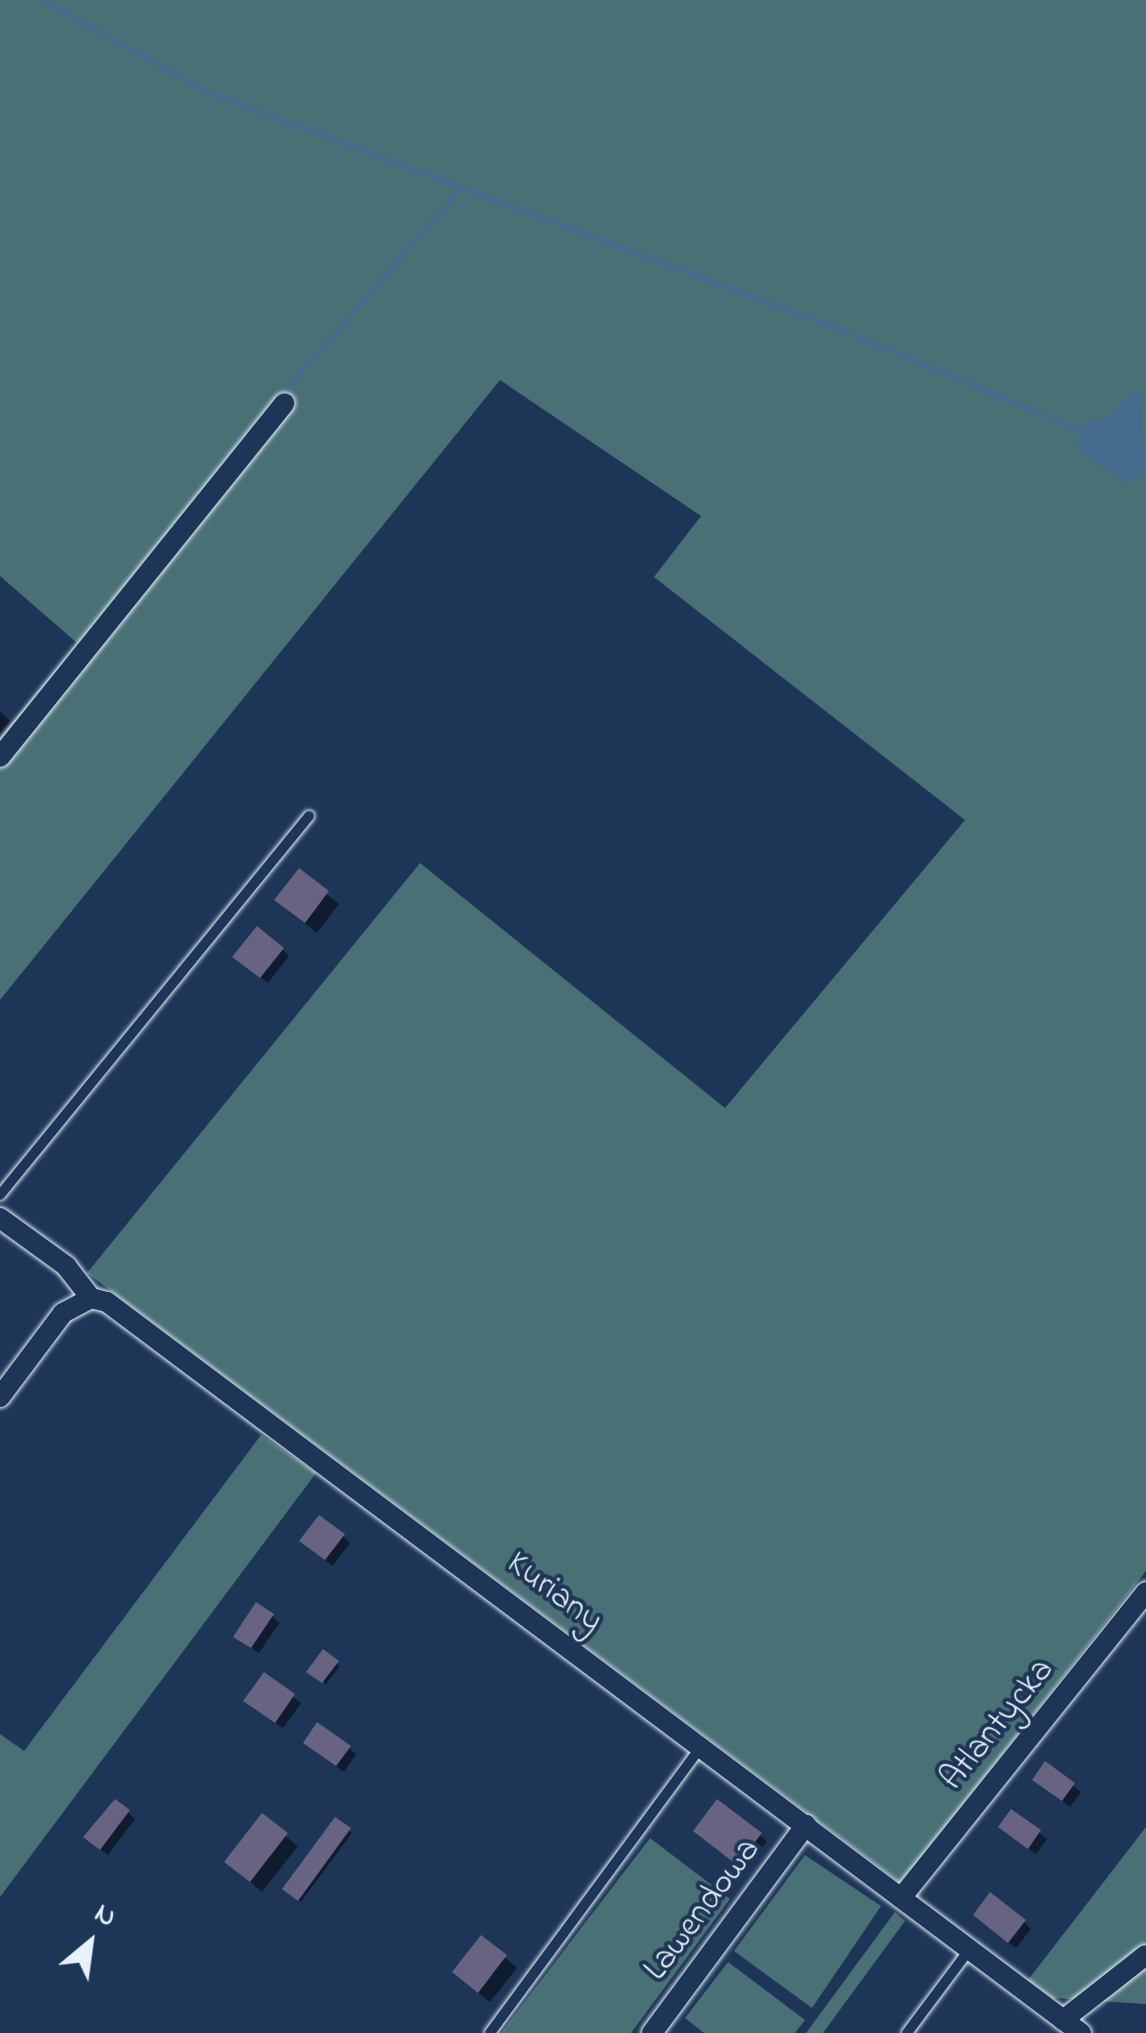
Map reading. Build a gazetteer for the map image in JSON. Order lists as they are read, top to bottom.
{
  "streets": {
    "street": ["Kuriany", "Atlantycka", "Lawendowa"]
  },
  "crossings": [
    ["Kuriany", "Atlantycka"],
    ["Kuriany", "Lawendowa"]
  ],
  "north": "top right"
}
